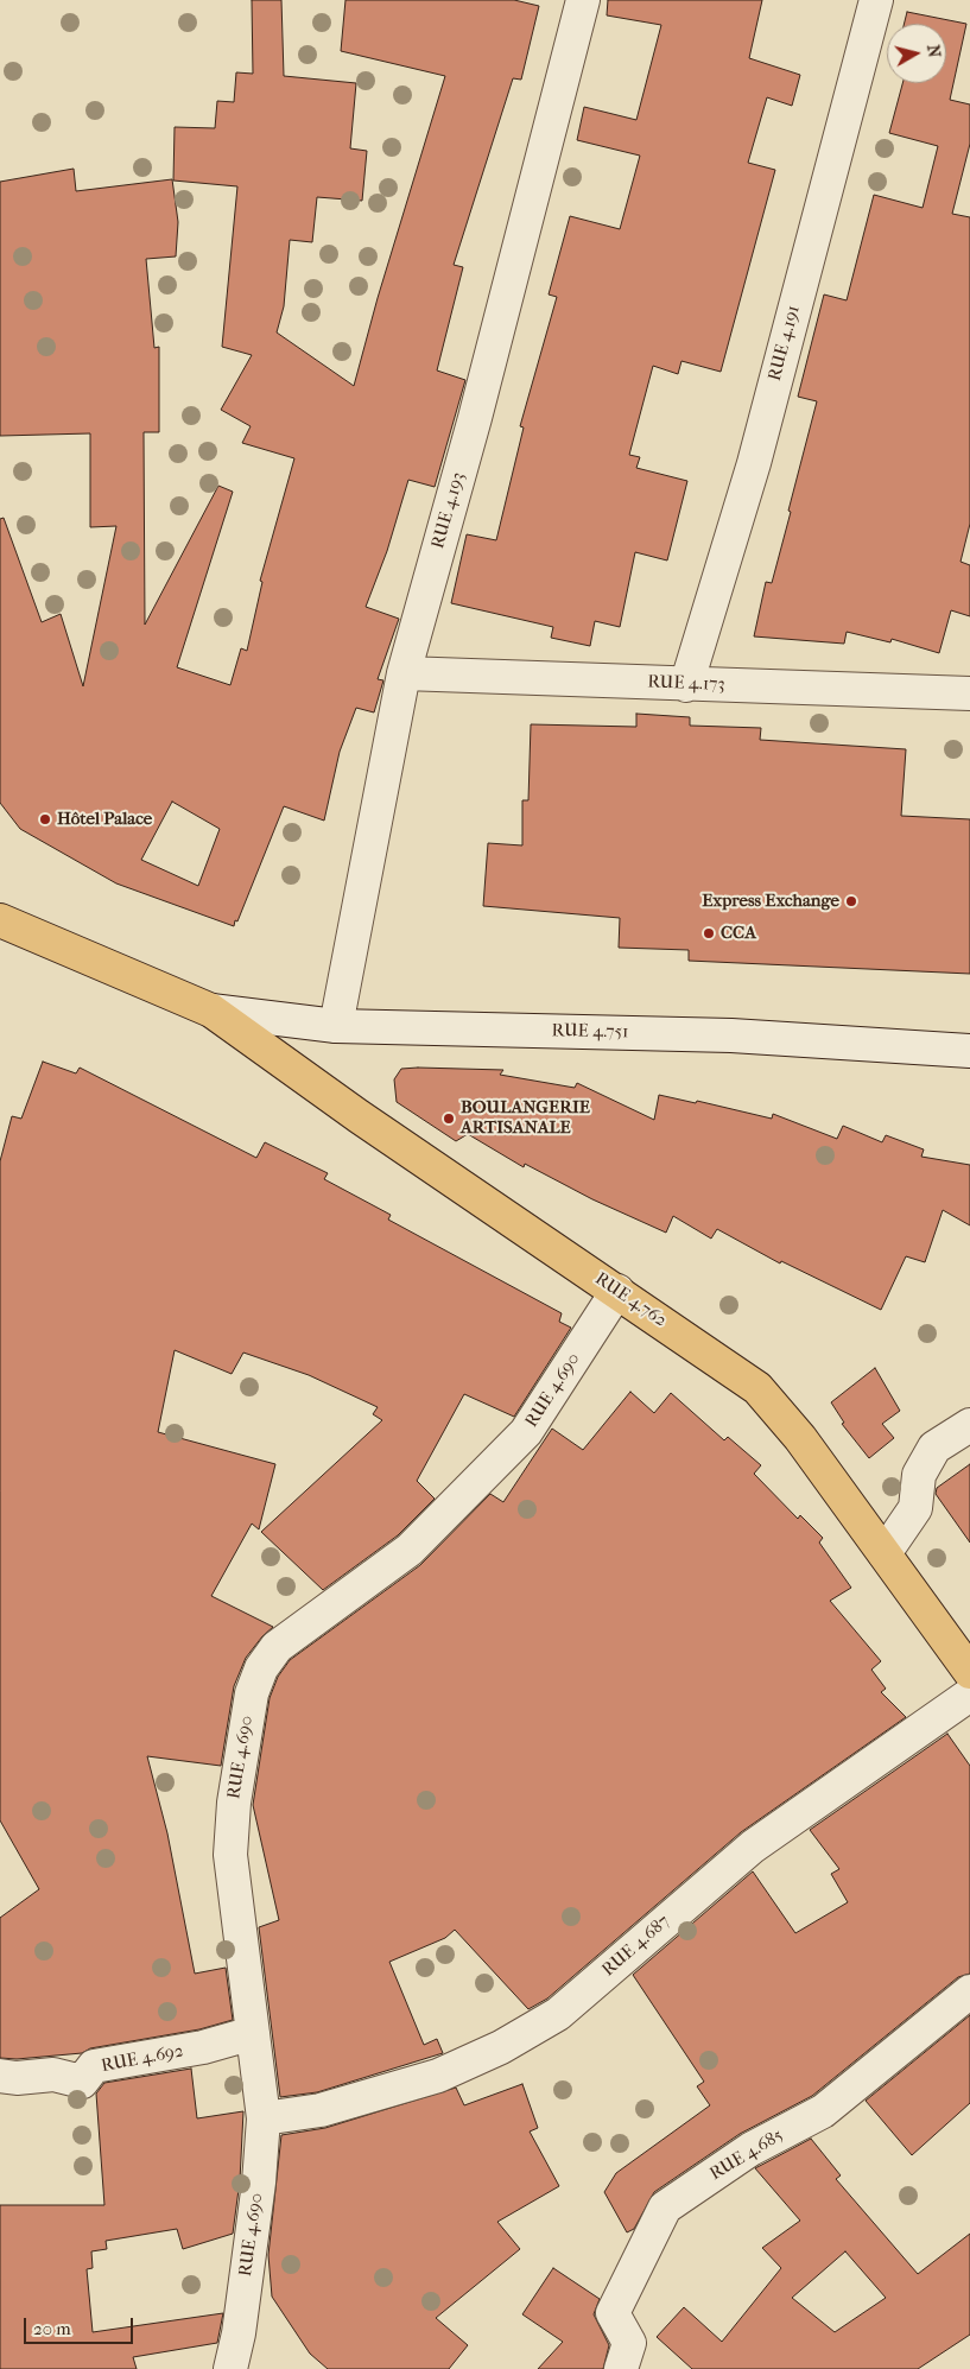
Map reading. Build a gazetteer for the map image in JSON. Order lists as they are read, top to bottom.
{
  "streets": {
    "main road": ["RUE 4.762"],
    "street": [
      "RUE 4.191",
      "RUE 4.193",
      "RUE 4.173",
      "RUE 4.751",
      "RUE 4.690",
      "RUE 4.687",
      "RUE 4.692",
      "RUE 4.685"
    ]
  },
  "crossings": [
    ["RUE 4.191", "RUE 4.173"],
    ["RUE 4.193", "RUE 4.173"],
    ["RUE 4.193", "RUE 4.751"],
    ["RUE 4.751", "RUE 4.762"],
    ["RUE 4.762", "RUE 4.690"],
    ["RUE 4.690", "RUE 4.687"],
    ["RUE 4.690", "RUE 4.692"]
  ],
  "places": [
    "Hôtel Palace",
    "Express Exchange",
    "CCA",
    "BOULANGERIE ARTISANALE"
  ],
  "scale_bar": "20 m",
  "north": "right"
}
